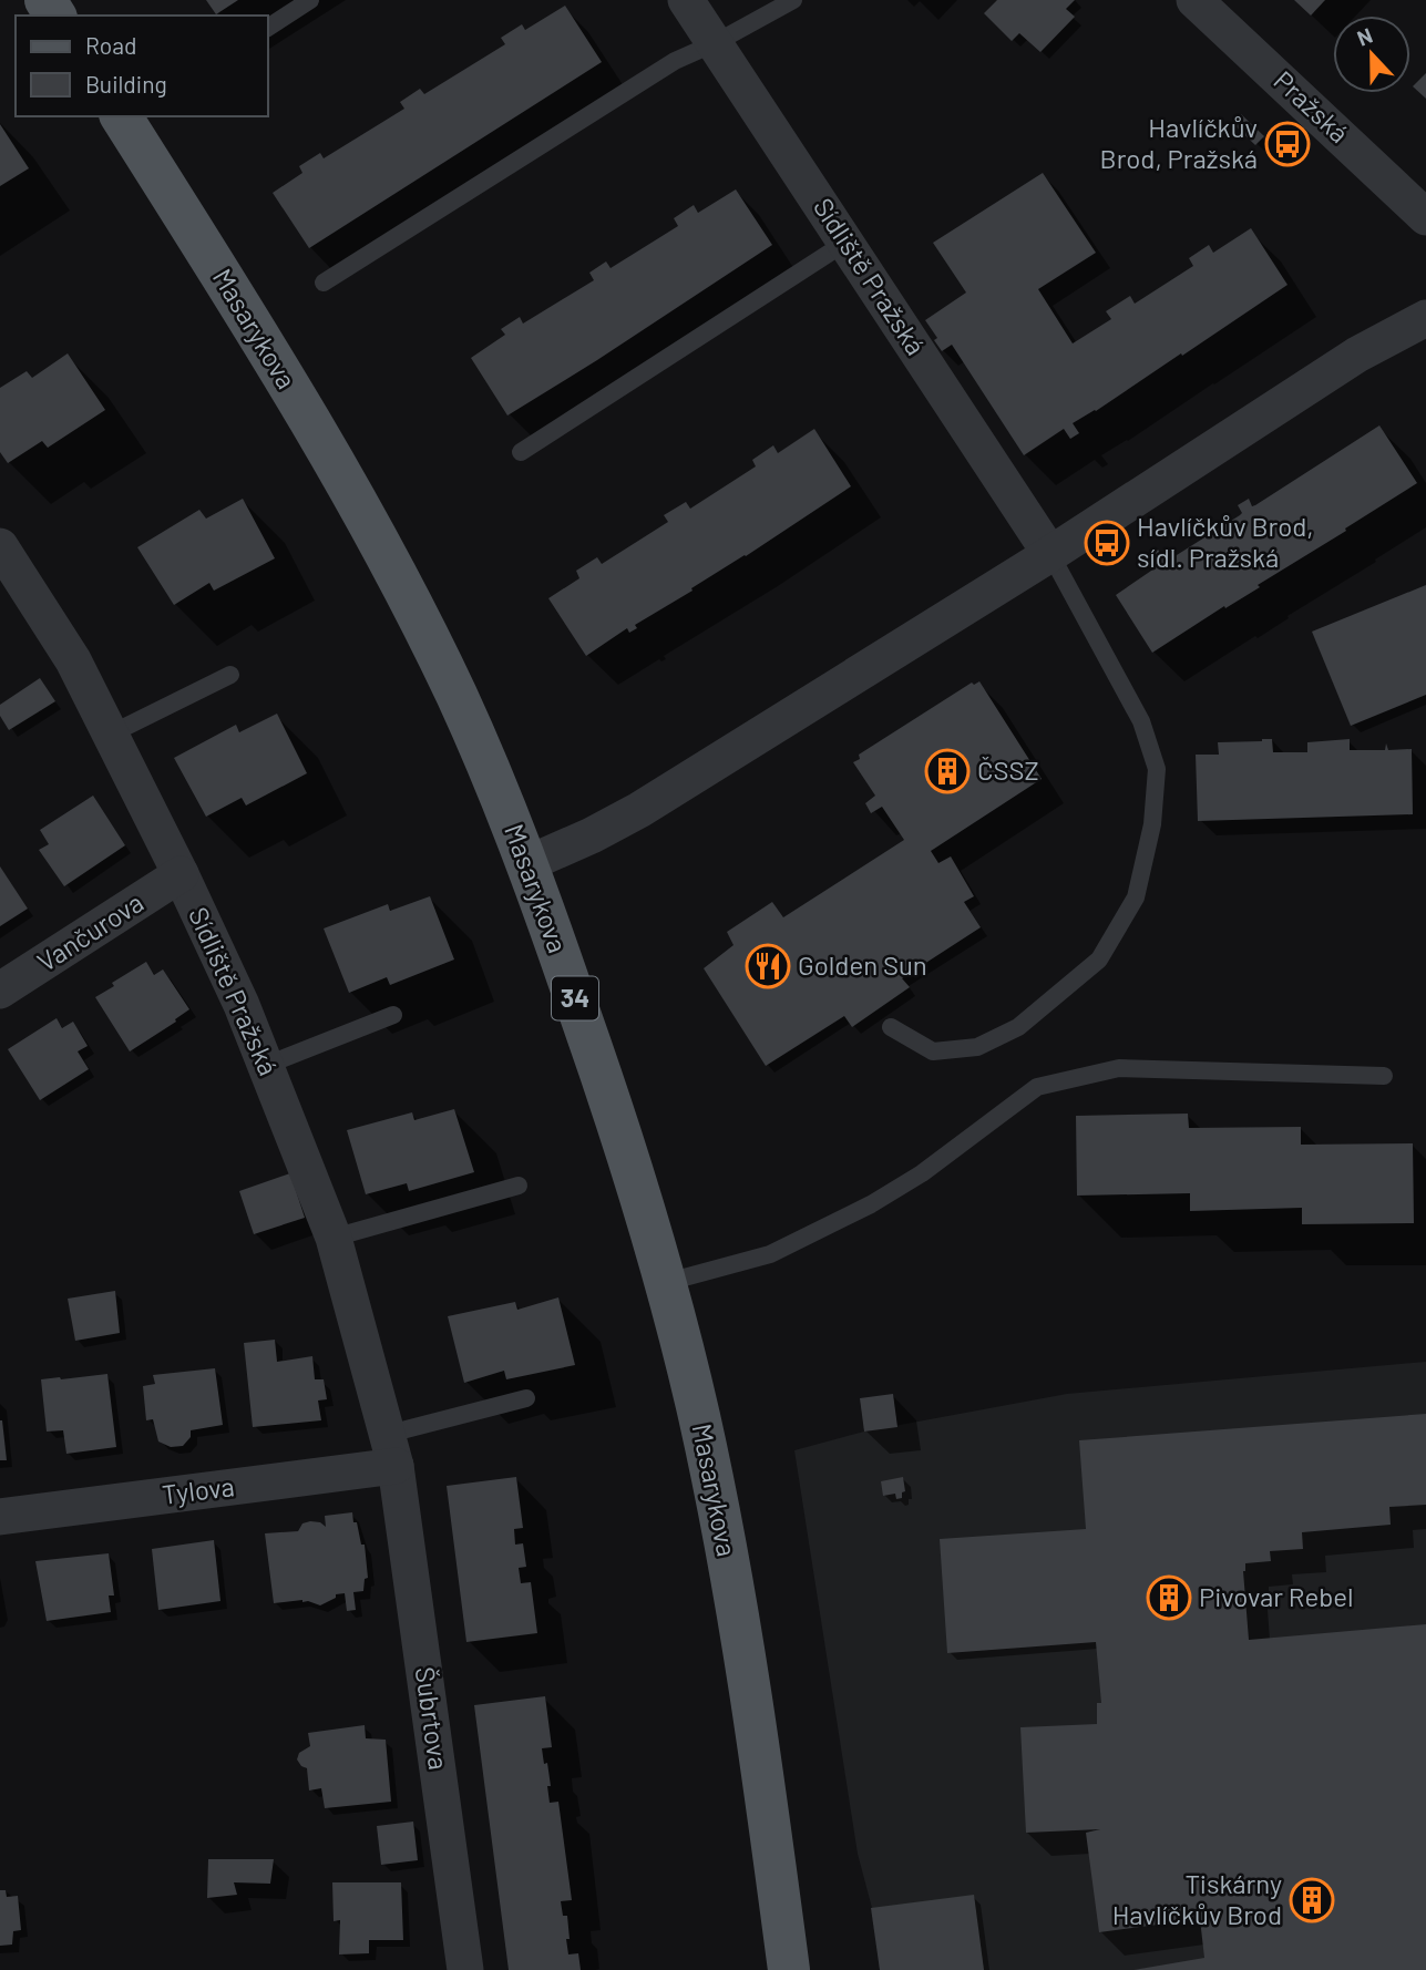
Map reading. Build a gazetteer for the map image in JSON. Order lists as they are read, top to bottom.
{
  "streets": {
    "main road": ["Masarykova", "34"],
    "street": [
      "Pražská",
      "Sídliště Pražská",
      "Vančurova",
      "Tylova",
      "Šubrtova"
    ]
  },
  "crossings": [
    ["Sídliště Pražská", "Vančurova"],
    ["Sídliště Pražská", "Tylova"],
    ["Sídliště Pražská", "Šubrtova"],
    ["Tylova", "Šubrtova"]
  ],
  "places": {
    "bus stop": ["Havlíčkův Brod, Pražská", "Havlíčkův Brod, sídl. Pražská"],
    "building": ["ČSSZ", "Pivovar Rebel", "Tiskárny Havlíčkův Brod"],
    "restaurant": ["Golden Sun"]
  },
  "legend": ["Road", "Building"],
  "north": "top"
}
